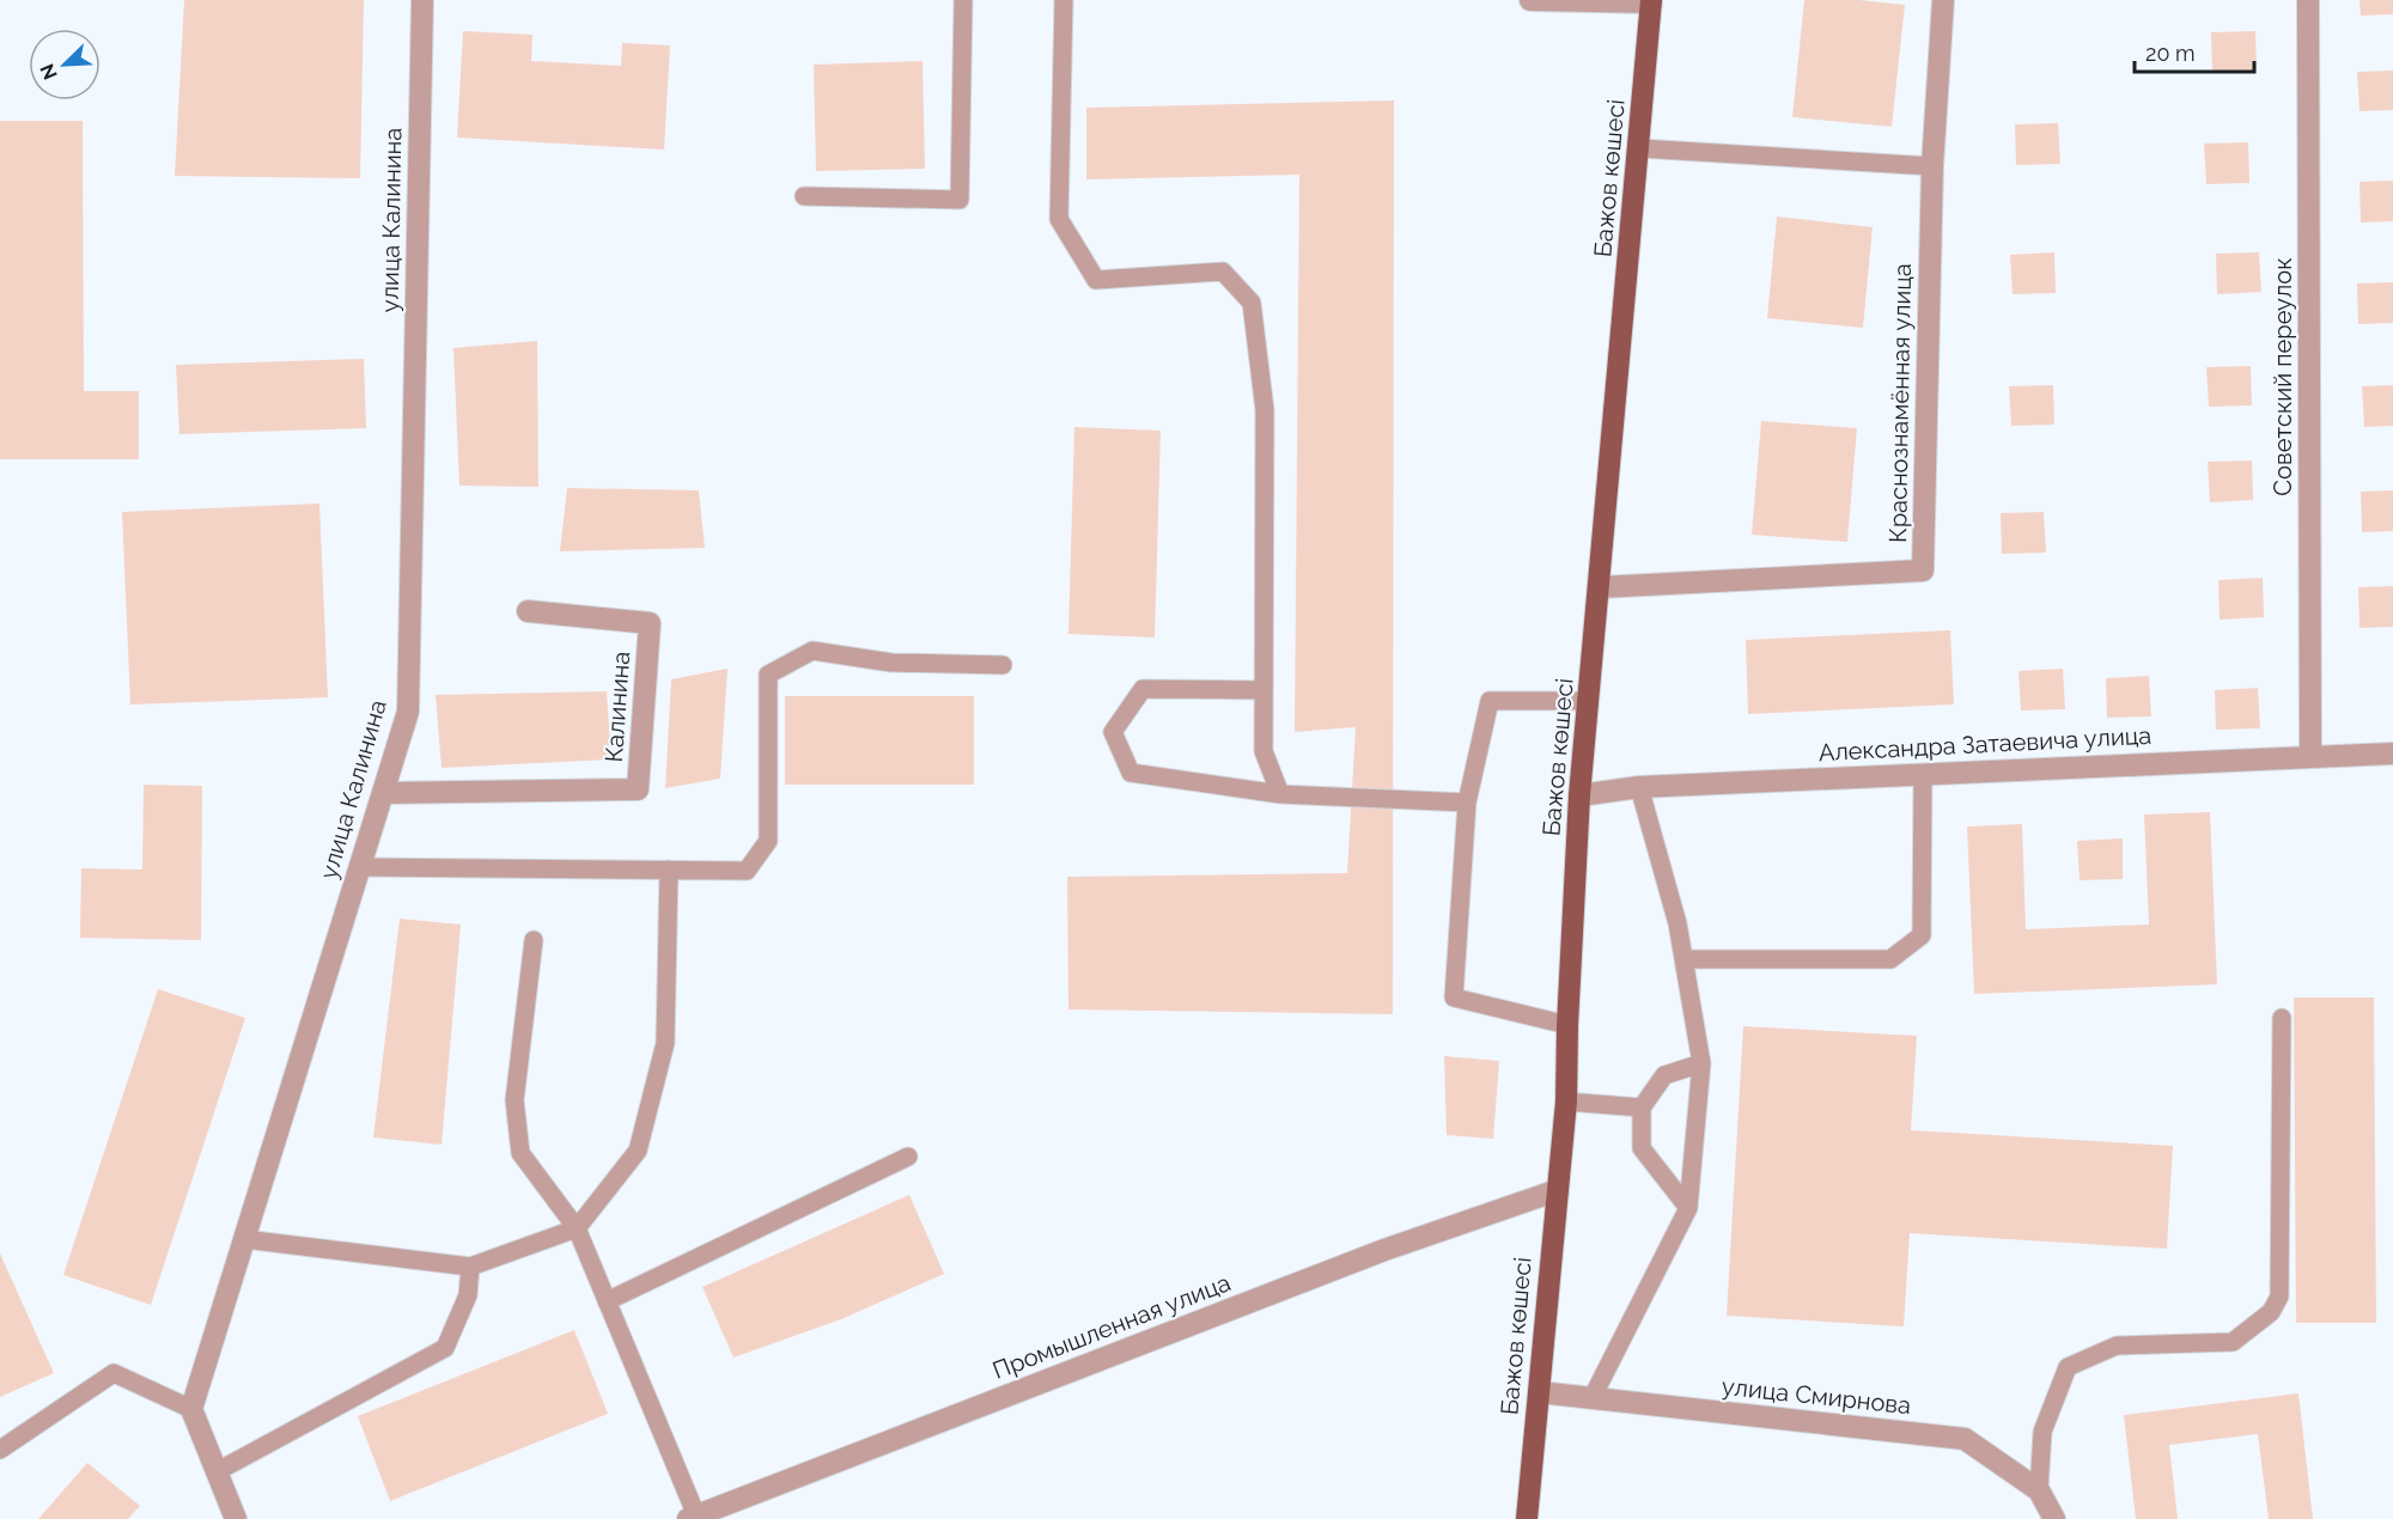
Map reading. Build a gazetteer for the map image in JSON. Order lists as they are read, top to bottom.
{
  "streets": {
    "main road": ["Бажов көшесі"],
    "street": [
      "улица Калинина",
      "Советский переулок",
      "Краснознамённая улица",
      "Калинина",
      "Александра Затаевича улица",
      "Промышленная улица",
      "улица Смирнова"
    ]
  },
  "crossings": [
    ["Бажов көшесі", "Краснознамённая улица"],
    ["Бажов көшесі", "Александра Затаевича улица"],
    ["Бажов көшесі", "Промышленная улица"],
    ["Бажов көшесі", "улица Смирнова"],
    ["улица Калинина", "Калинина"],
    ["Советский переулок", "Александра Затаевича улица"]
  ],
  "scale_bar": "20 m",
  "north": "bottom left"
}
